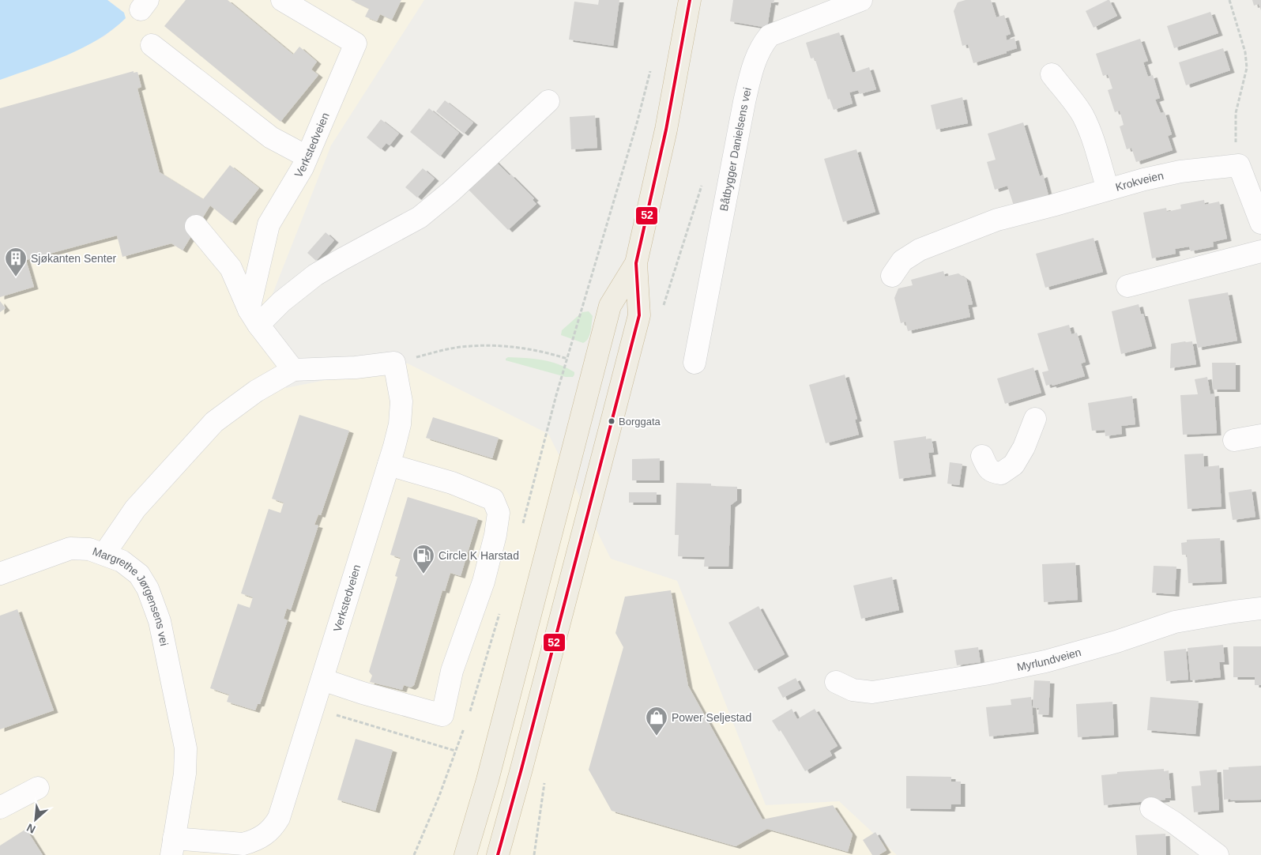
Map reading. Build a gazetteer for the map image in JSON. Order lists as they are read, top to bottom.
{
  "streets": {
    "street": [
      "Verkstedveien",
      "Båtbygger Danielsens vei",
      "Krokveien",
      "Margrethe Jørgensens vei",
      "Myrlundveien"
    ]
  },
  "crossings": [
    ["Verkstedveien", "Margrethe Jørgensens vei"]
  ],
  "places": {
    "building": ["Sjøkanten Senter"],
    "other": ["Borggata"],
    "fuel station": ["Circle K Harstad"],
    "shop": ["Power Seljestad"]
  },
  "lines": ["transit line 52"],
  "north": "bottom left"
}
